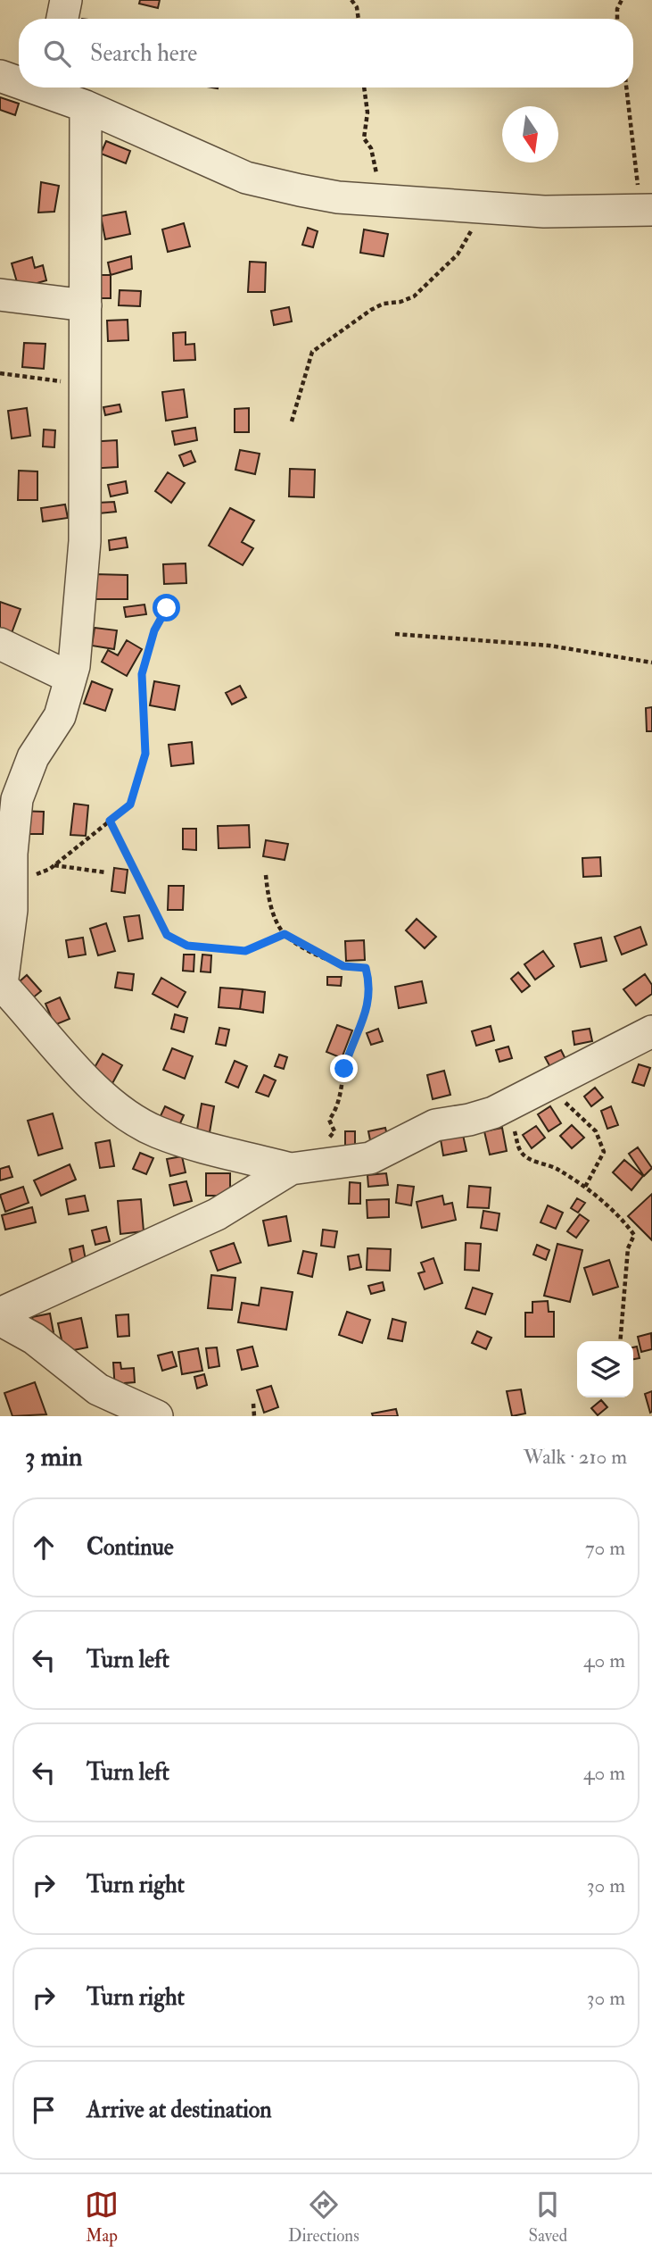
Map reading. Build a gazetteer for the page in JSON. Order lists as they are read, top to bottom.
{
  "north": "bottom",
  "page": {
    "search": "Search here",
    "heading": ["3 min", "Walk · 210 m"],
    "list": [
      ["Continue", "70 m"],
      ["Turn left", "40 m"],
      ["Turn left", "40 m"],
      ["Turn right", "30 m"],
      ["Turn right", "30 m"],
      "Arrive at destination"
    ],
    "nav": ["Map", "Directions", "Saved"]
  }
}
